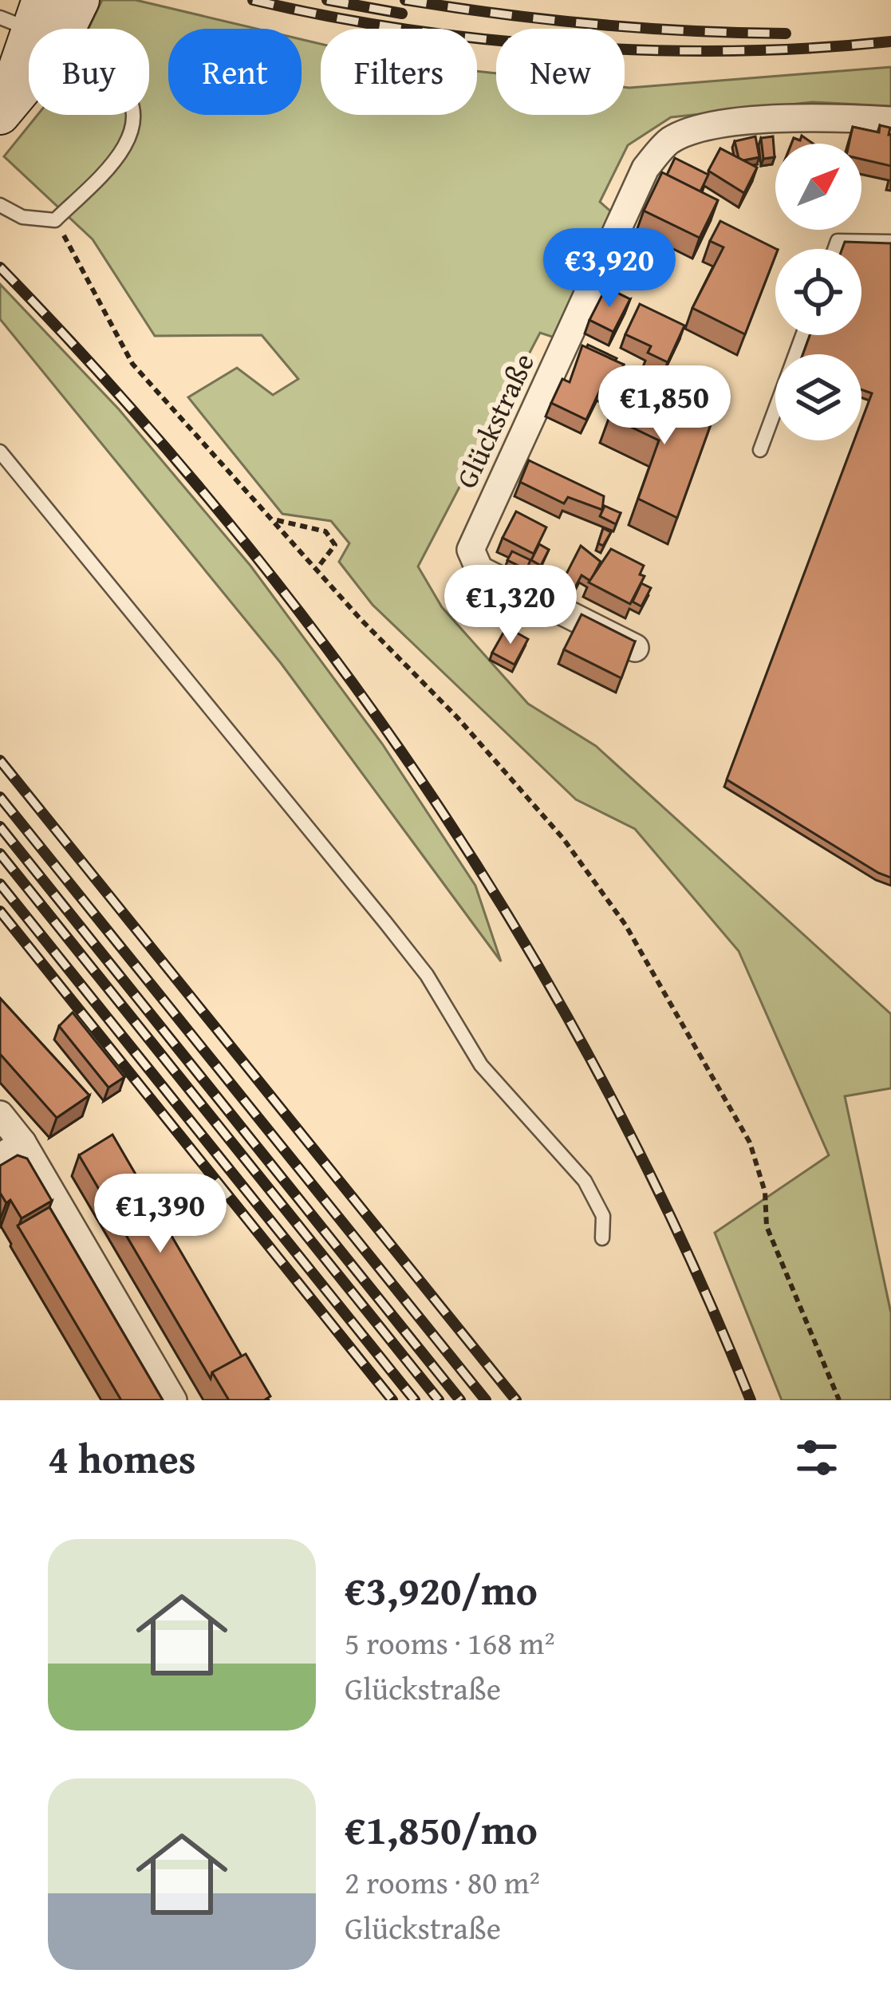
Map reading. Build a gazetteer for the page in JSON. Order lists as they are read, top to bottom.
{
  "streets": {
    "street": ["Glückstraße"]
  },
  "north": "top right",
  "page": {
    "chip": [
      "Buy",
      "Rent",
      "Filters",
      "New"
    ],
    "price": [
      "€3,920",
      "€1,850",
      "€1,320",
      "€1,390"
    ],
    "heading": "4 homes",
    "list": [
      {
        "name": "€3,920/mo",
        "note": "5 rooms · 168 m² · Glückstraße"
      },
      {
        "name": "€1,850/mo",
        "note": "2 rooms · 80 m² · Glückstraße"
      }
    ]
  }
}
